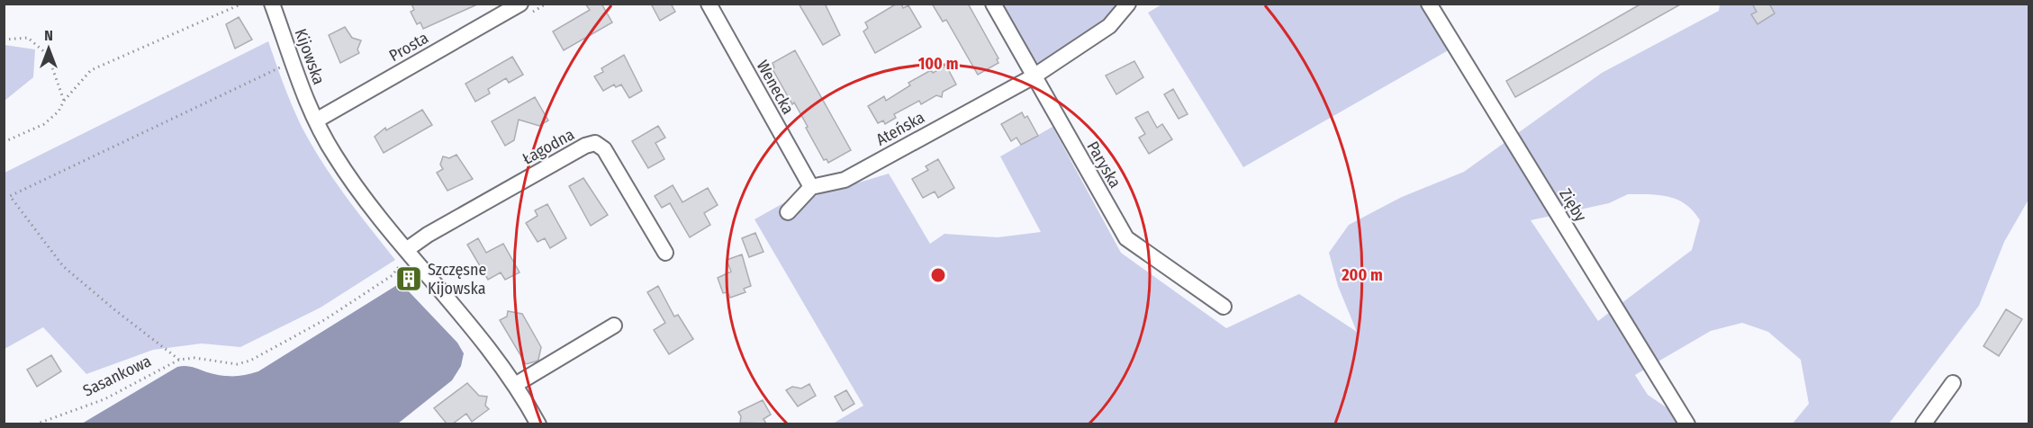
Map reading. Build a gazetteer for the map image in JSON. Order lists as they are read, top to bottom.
{
  "streets": {
    "street": [
      "Prosta",
      "Kijowska",
      "Wenecka",
      "Ateńska",
      "Łagodna",
      "Paryska",
      "Zięby"
    ],
    "path": ["Sasankowa"]
  },
  "crossings": [
    ["Prosta", "Kijowska"],
    ["Wenecka", "Ateńska"],
    ["Ateńska", "Paryska"]
  ],
  "places": {
    "building": ["Szczęsne Kijowska"]
  },
  "north": "top",
  "rings": ["100 m", "200 m"]
}
